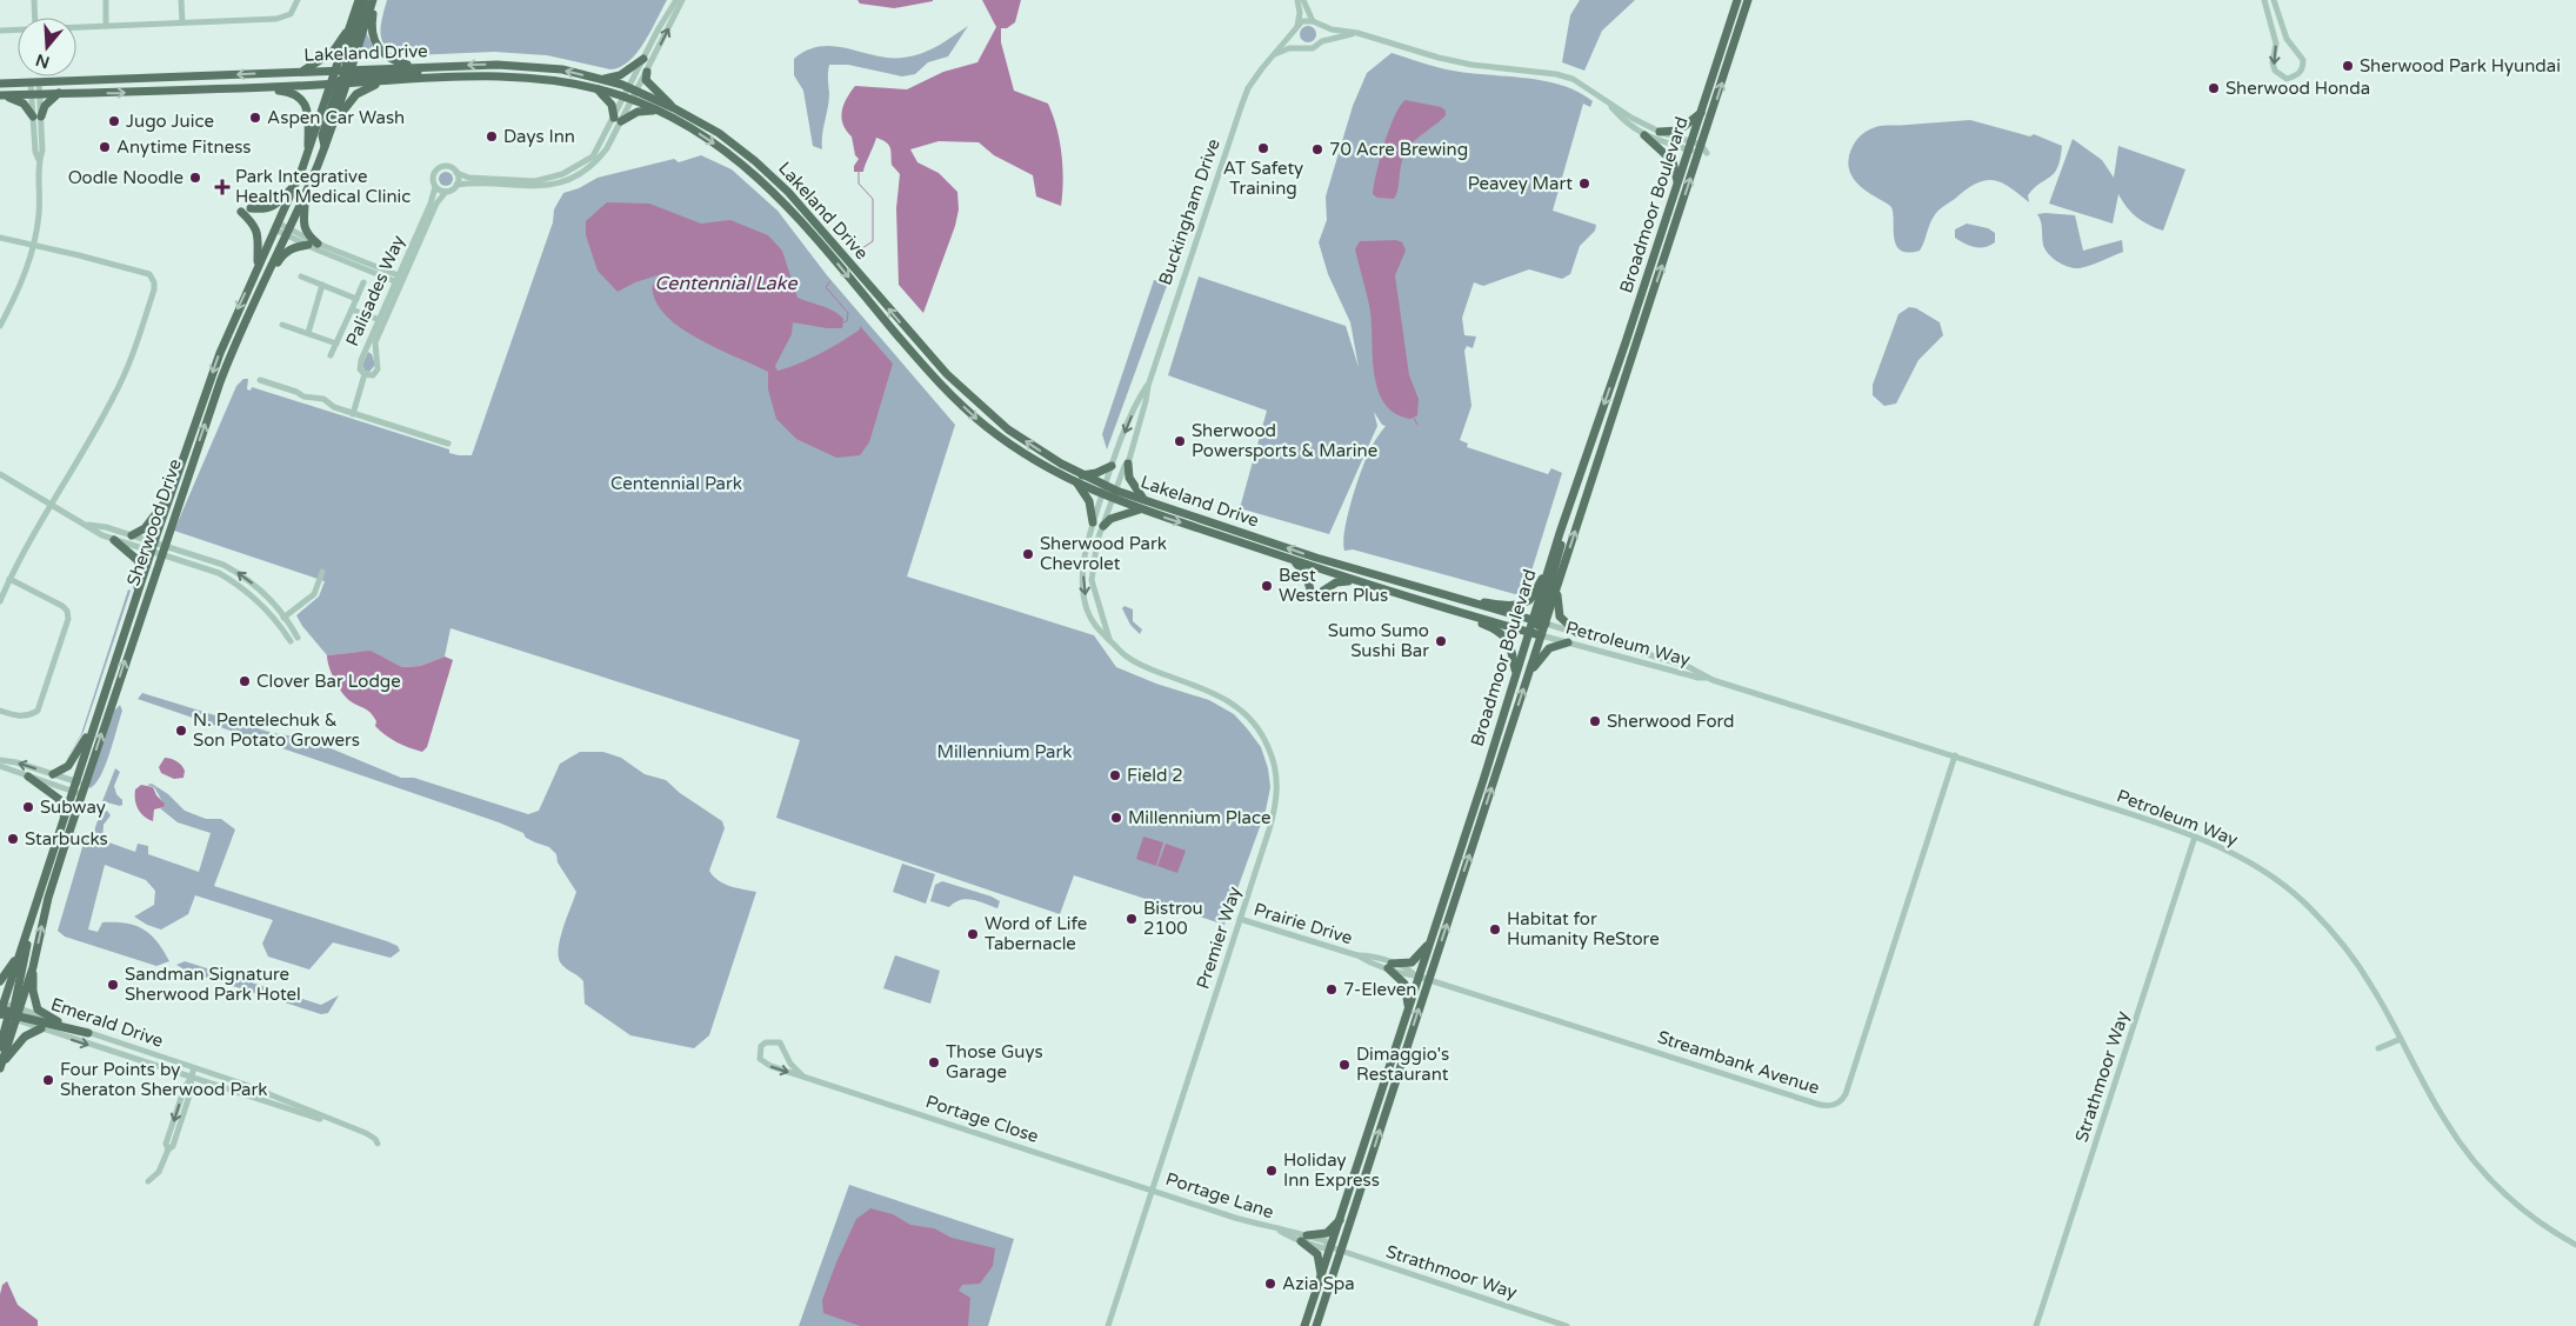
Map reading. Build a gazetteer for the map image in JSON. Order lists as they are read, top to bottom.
{
  "streets": {
    "main road": ["Lakeland Drive", "Broadmoor Boulevard", "Sherwood Drive"],
    "street": [
      "Buckingham Drive",
      "Palisades Way",
      "Petroleum Way",
      "Prairie Drive",
      "Premier Way",
      "Emerald Drive",
      "Streambank Avenue",
      "Strathmoor Way",
      "Portage Close",
      "Portage Lane"
    ]
  },
  "crossings": [
    ["Lakeland Drive", "Broadmoor Boulevard"],
    ["Lakeland Drive", "Buckingham Drive"],
    ["Lakeland Drive", "Palisades Way"],
    ["Lakeland Drive", "Sherwood Drive"],
    ["Lakeland Drive", "Petroleum Way"],
    ["Lakeland Drive", "Premier Way"],
    ["Broadmoor Boulevard", "Petroleum Way"],
    ["Broadmoor Boulevard", "Prairie Drive"],
    ["Broadmoor Boulevard", "Streambank Avenue"],
    ["Broadmoor Boulevard", "Strathmoor Way"],
    ["Broadmoor Boulevard", "Portage Lane"],
    ["Buckingham Drive", "Premier Way"],
    ["Sherwood Drive", "Emerald Drive"],
    ["Petroleum Way", "Streambank Avenue"],
    ["Petroleum Way", "Strathmoor Way"],
    ["Prairie Drive", "Premier Way"],
    ["Prairie Drive", "Streambank Avenue"],
    ["Premier Way", "Portage Close"],
    ["Premier Way", "Portage Lane"],
    ["Strathmoor Way", "Portage Lane"],
    ["Portage Close", "Portage Lane"]
  ],
  "water": ["Centennial Lake"],
  "parks": ["Centennial Park", "Millennium Park"],
  "places": {
    "other": [
      "Sherwood Park Hyundai",
      "Sherwood Honda",
      "Aspen Car Wash",
      "Jugo Juice",
      "Days Inn",
      "Anytime Fitness",
      "AT Safety Training",
      "70 Acre Brewing",
      "Oodle Noodle",
      "Peavey Mart",
      "Sherwood Powersports & Marine",
      "Sherwood Park Chevrolet",
      "Best Western Plus",
      "Sumo Sumo Sushi Bar",
      "Clover Bar Lodge",
      "Sherwood Ford",
      "N. Pentelechuk & Son Potato Growers",
      "Field 2",
      "Subway",
      "Millennium Place",
      "Starbucks",
      "Bistrou 2100",
      "Habitat for Humanity ReStore",
      "Word of Life Tabernacle",
      "Sandman Signature Sherwood Park Hotel",
      "7-Eleven",
      "Those Guys Garage",
      "Dimaggio's Restaurant",
      "Four Points by Sheraton Sherwood Park",
      "Holiday Inn Express",
      "Azia Spa"
    ],
    "health": ["Park Integrative Health Medical Clinic"]
  },
  "north": "bottom"
}
